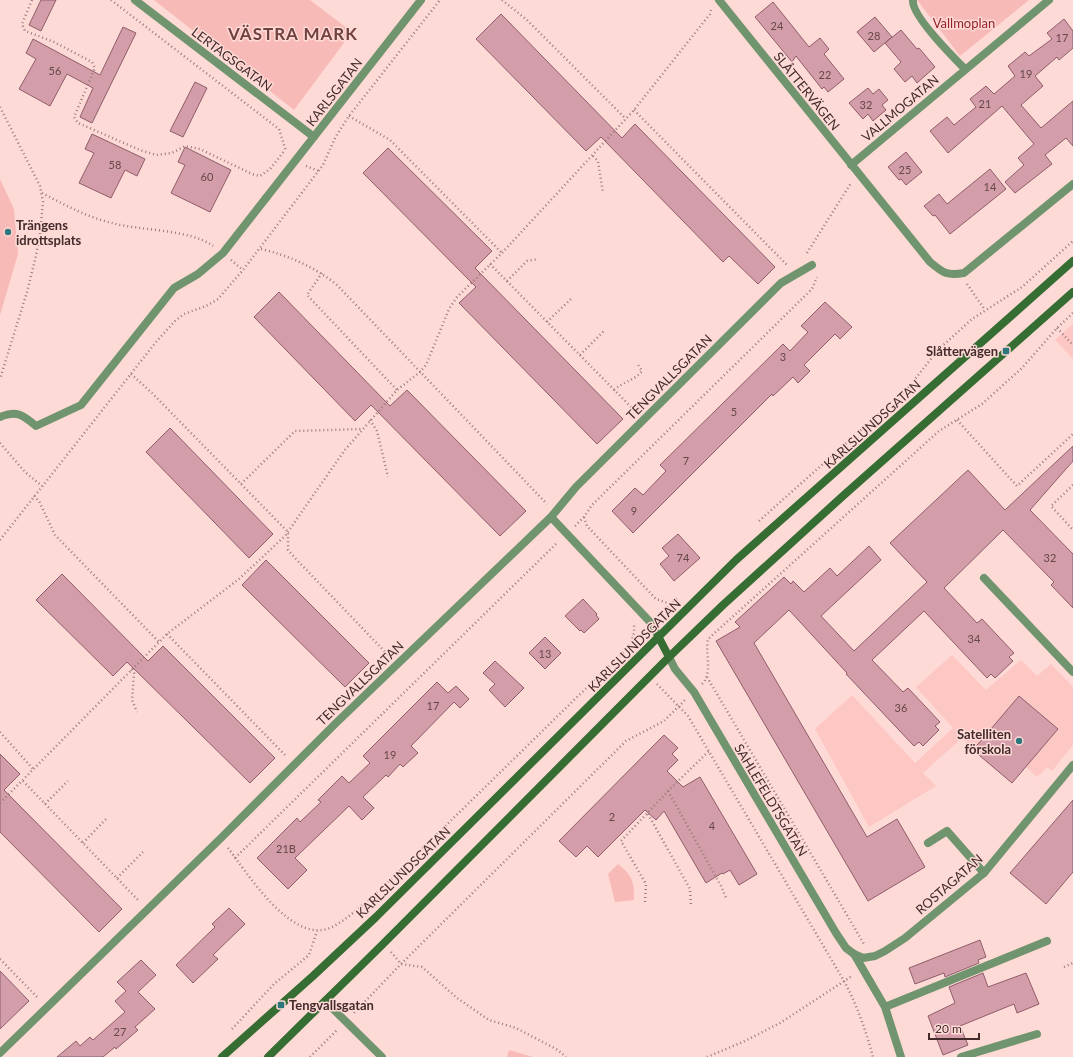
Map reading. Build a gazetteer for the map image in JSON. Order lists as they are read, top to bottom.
{
  "streets": {
    "main road": ["KARLSLUNDSGATAN"],
    "street": [
      "LERTAGSGATAN",
      "SLÅTTERVÄGEN",
      "KARLSGATAN",
      "VALLMOGATAN",
      "TENGVALLSGATAN",
      "SAHLEFELDTSGATAN",
      "ROSTAGATAN"
    ]
  },
  "crossings": [
    ["LERTAGSGATAN", "KARLSGATAN"],
    ["SLÅTTERVÄGEN", "VALLMOGATAN"]
  ],
  "districts": ["VÄSTRA MARK"],
  "parks": ["Vallmoplan"],
  "places": {
    "other": ["Trängens idrottsplats", "Satelliten förskola"],
    "transit": ["Slåttervägen", "Tengvallsgatan"]
  },
  "house_numbers": [
    "24",
    "28",
    "17",
    "56",
    "19",
    "22",
    "21",
    "32",
    "58",
    "25",
    "60",
    "14",
    "3",
    "5",
    "7",
    "9",
    "74",
    "32",
    "34",
    "13",
    "17",
    "36",
    "19",
    "2",
    "4",
    "21B",
    "27"
  ],
  "scale_bar": "20 m"
}
